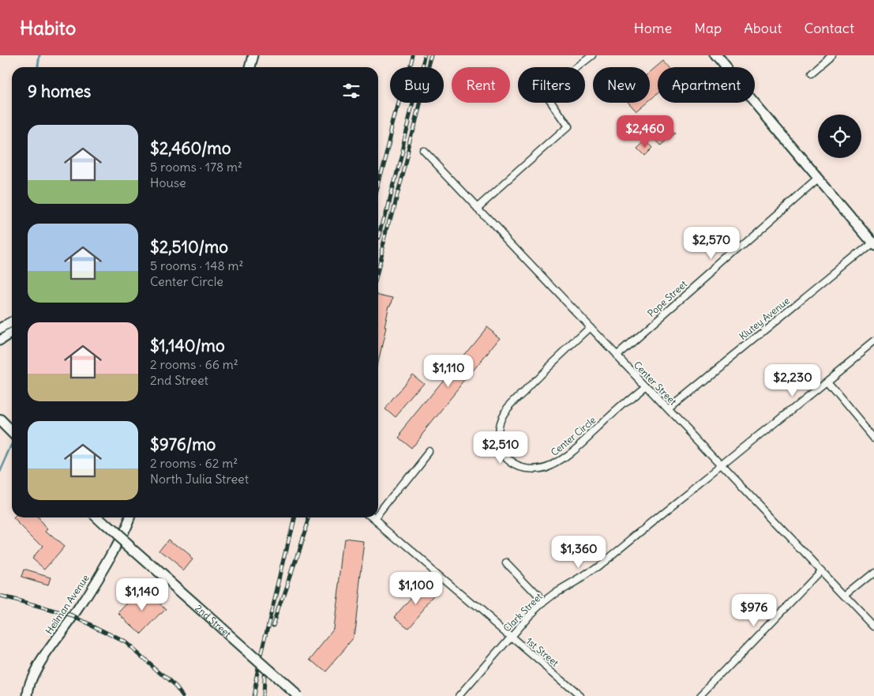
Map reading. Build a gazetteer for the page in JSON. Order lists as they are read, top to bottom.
{
  "streets": {
    "main road": ["2nd Street"],
    "street": [
      "Pope Street",
      "Klutey Avenue",
      "Center Street",
      "Center Circle",
      "Heilman Avenue",
      "Clark Street",
      "1st Street"
    ]
  },
  "crossings": [
    ["Pope Street", "Center Street"],
    ["Klutey Avenue", "Center Street"],
    ["Center Street", "Center Circle"],
    ["Center Street", "Clark Street"],
    ["Clark Street", "1st Street"]
  ],
  "page": {
    "header": "Habito",
    "nav": [
      "Home",
      "Map",
      "About",
      "Contact"
    ],
    "chip": [
      "Buy",
      "Rent",
      "Filters",
      "New",
      "Apartment"
    ],
    "heading": "9 homes",
    "list": [
      {
        "name": "$2,460/mo",
        "note": "5 rooms · 178 m² · House"
      },
      {
        "name": "$2,510/mo",
        "note": "5 rooms · 148 m² · Center Circle"
      },
      {
        "name": "$1,140/mo",
        "note": "2 rooms · 66 m² · 2nd Street"
      },
      {
        "name": "$976/mo",
        "note": "2 rooms · 62 m² · North Julia Street"
      }
    ],
    "price": [
      "$2,460",
      "$2,570",
      "$1,110",
      "$2,230",
      "$2,510",
      "$1,360",
      "$1,100",
      "$1,140",
      "$976"
    ]
  }
}
